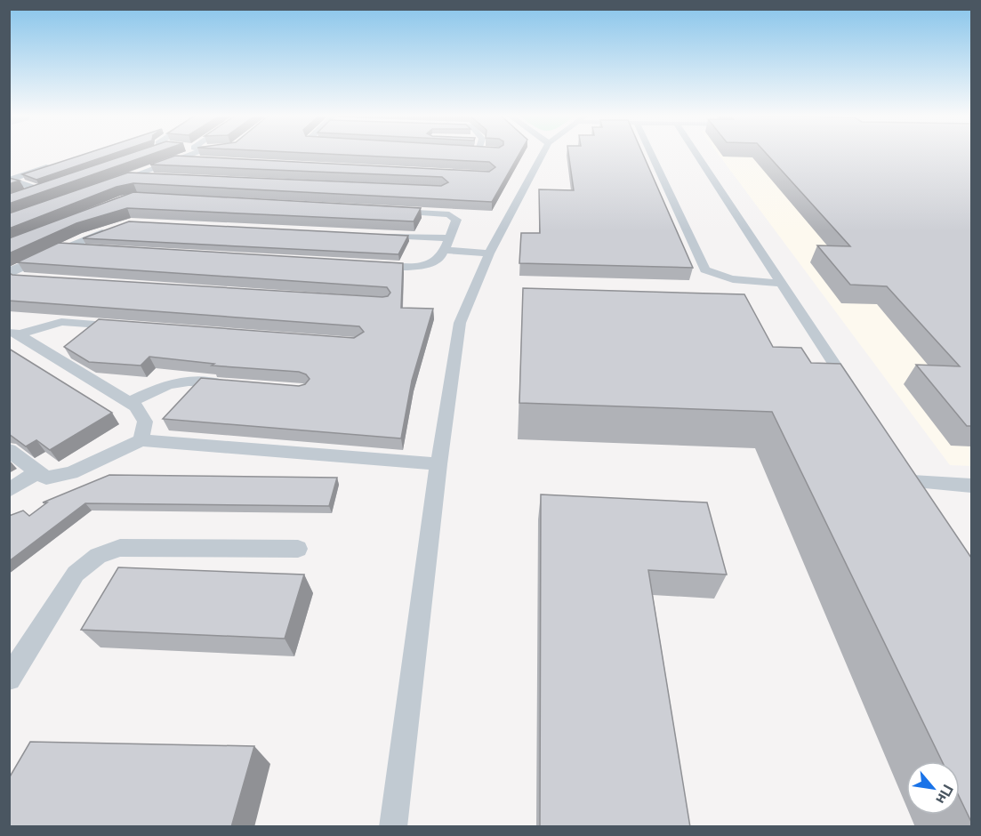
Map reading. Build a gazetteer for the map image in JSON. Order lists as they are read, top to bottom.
{
  "north": "bottom right"
}
